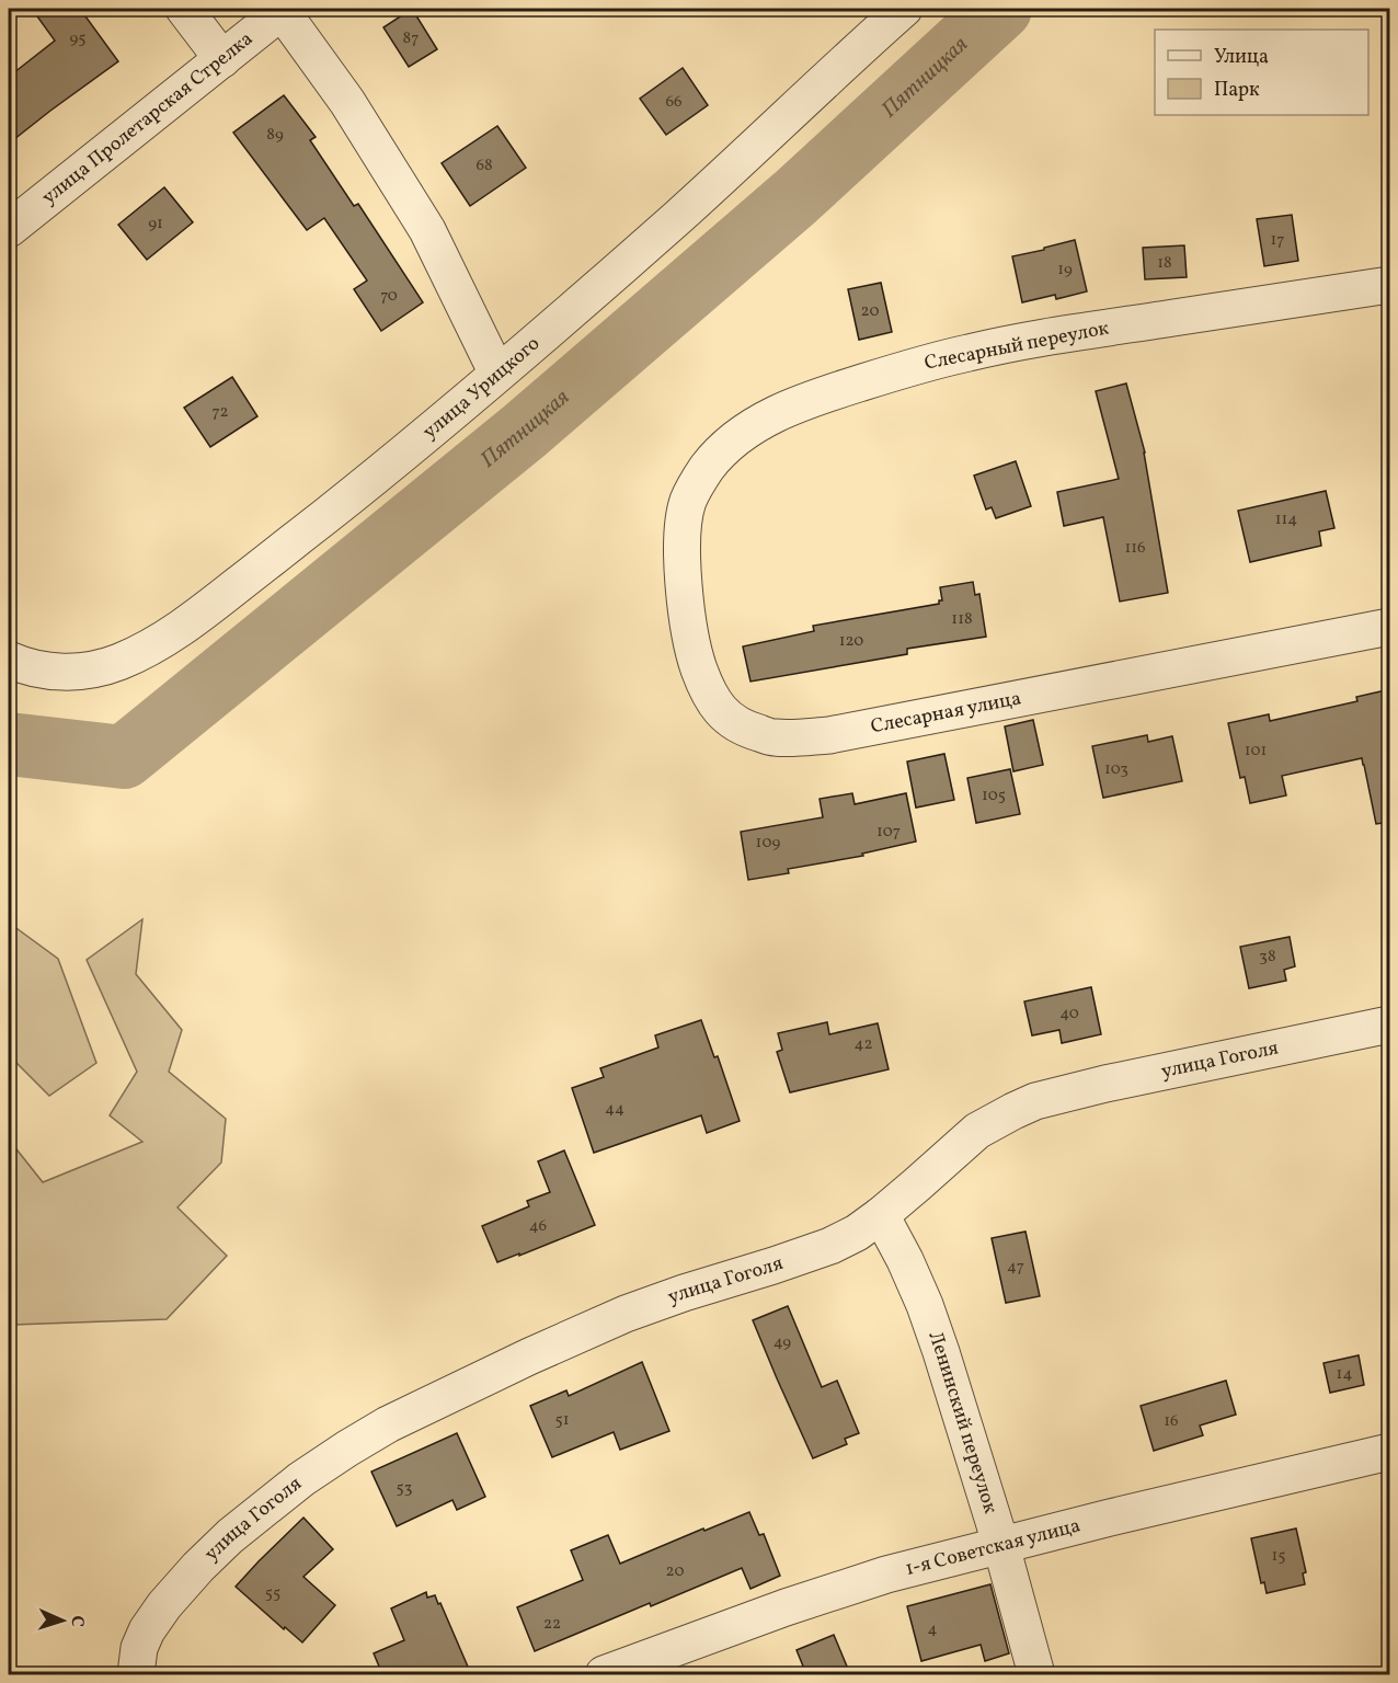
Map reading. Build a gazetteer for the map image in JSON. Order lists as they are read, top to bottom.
{
  "streets": {
    "street": [
      "улица Пролетарская Стрелка",
      "Слесарный переулок",
      "улица Урицкого",
      "Слесарная улица",
      "улица Гоголя",
      "Ленинский переулок",
      "1-я Советская улица"
    ]
  },
  "crossings": [
    ["Слесарный переулок", "Слесарная улица"],
    ["улица Гоголя", "Ленинский переулок"],
    ["Ленинский переулок", "1-я Советская улица"]
  ],
  "water": ["Пятницкая"],
  "house_numbers": [
    "95",
    "87",
    "66",
    "89",
    "68",
    "91",
    "17",
    "18",
    "19",
    "70",
    "20",
    "72",
    "114",
    "116",
    "118",
    "120",
    "101",
    "103",
    "105",
    "107",
    "109",
    "38",
    "40",
    "42",
    "44",
    "46",
    "47",
    "49",
    "14",
    "51",
    "16",
    "53",
    "15",
    "20",
    "55",
    "22",
    "4"
  ],
  "legend": ["Улица", "Парк"],
  "north": "right"
}
